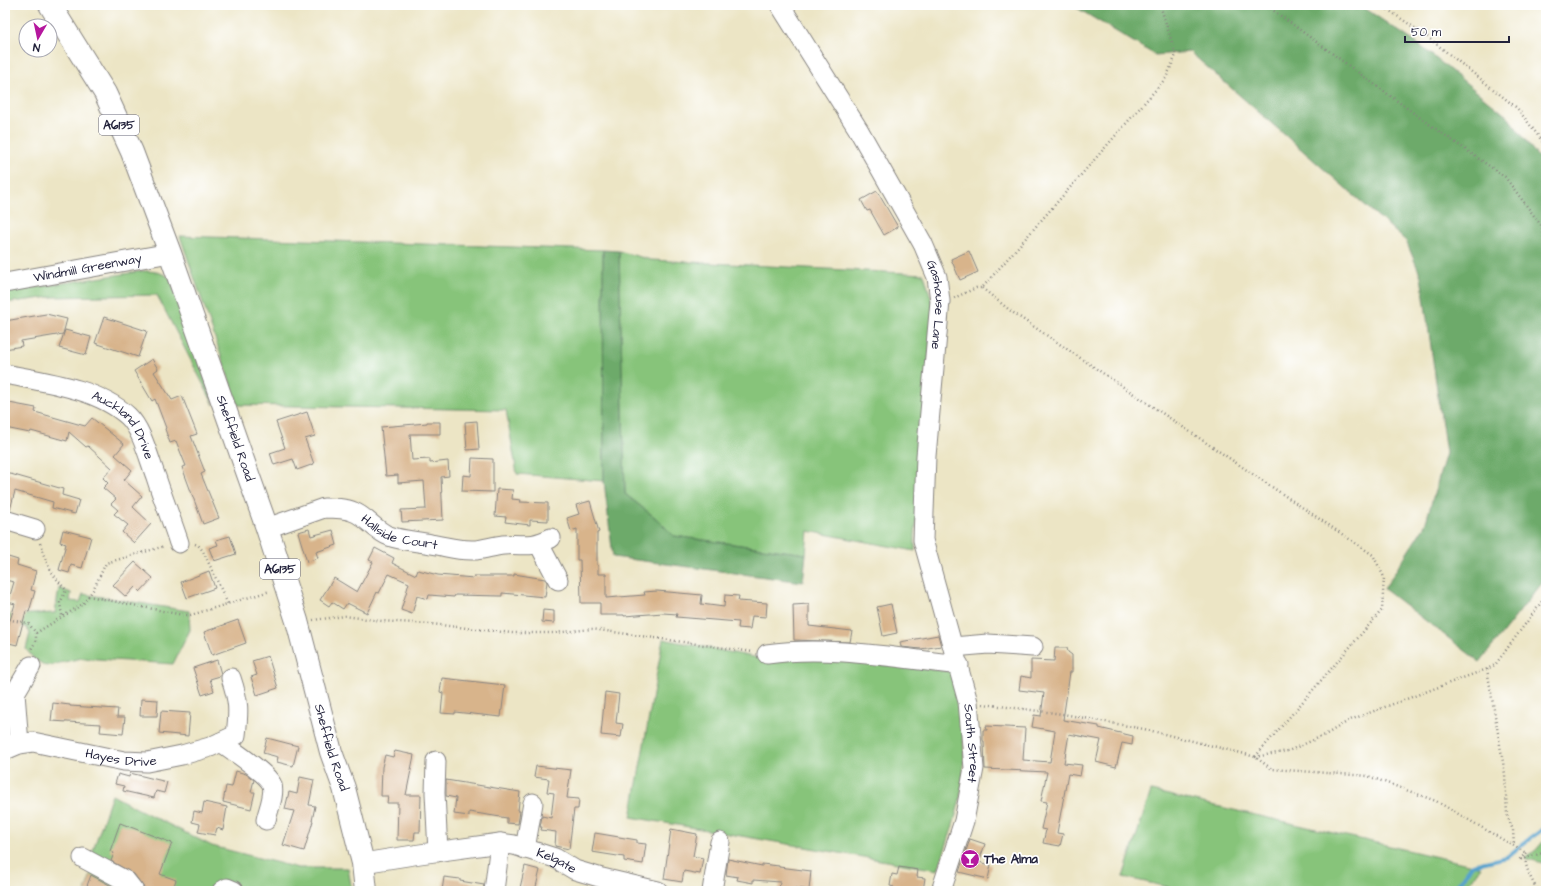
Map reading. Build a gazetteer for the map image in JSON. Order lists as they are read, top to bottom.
{
  "streets": {
    "main road": ["A6135", "Sheffield Road"],
    "street": [
      "Windmill Greenway",
      "Gashouse Lane",
      "Auckland Drive",
      "Hallside Court",
      "South Street",
      "Hayes Drive",
      "Kelgate"
    ]
  },
  "crossings": [
    ["Windmill Greenway", "Sheffield Road"],
    ["Gashouse Lane", "South Street"],
    ["Sheffield Road", "Hallside Court"],
    ["Sheffield Road", "Kelgate"]
  ],
  "places": {
    "bar": ["The Alma"]
  },
  "scale_bar": "50 m",
  "north": "bottom"
}
